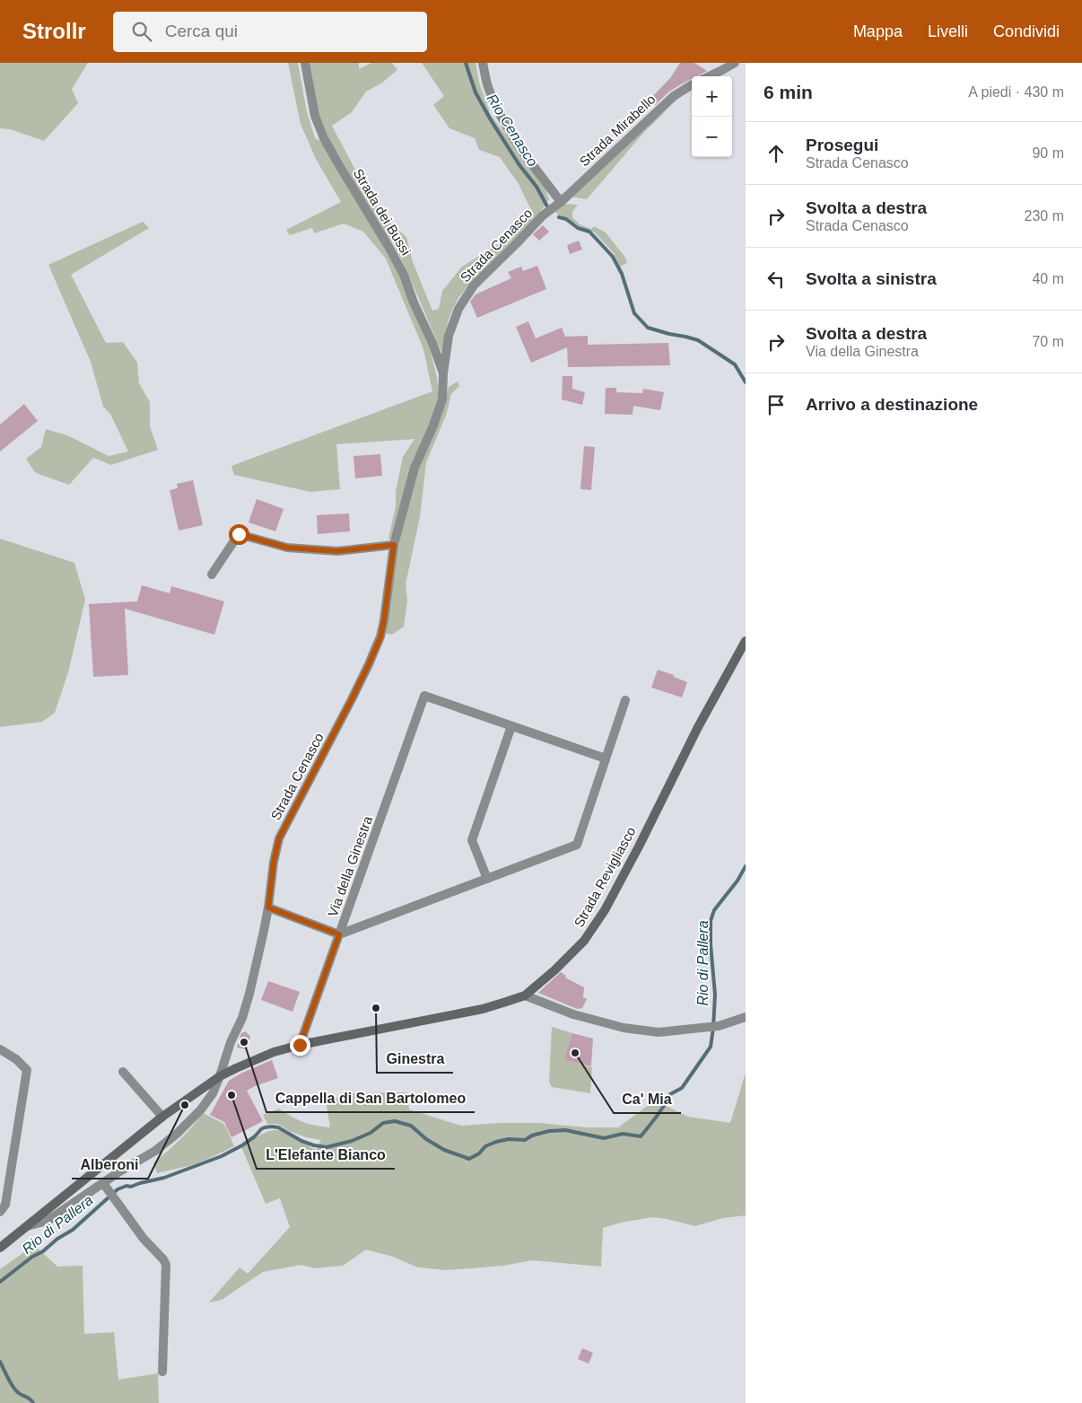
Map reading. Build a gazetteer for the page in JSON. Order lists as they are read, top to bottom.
{
  "streets": {
    "street": [
      "Strada Mirabello",
      "Strada dei Bussi",
      "Strada Cenasco",
      "Via della Ginestra",
      "Strada Revigliasco"
    ]
  },
  "crossings": [
    ["Strada Mirabello", "Strada Cenasco"],
    ["Strada dei Bussi", "Strada Cenasco"],
    ["Strada Cenasco", "Strada Revigliasco"],
    ["Via della Ginestra", "Strada Revigliasco"]
  ],
  "water": ["Rio Cenasco", "Rio di Pallera"],
  "places": [
    "Ginestra",
    "Cappella di San Bartolomeo",
    "Ca' Mia",
    "L'Elefante Bianco",
    "Alberoni"
  ],
  "page": {
    "header": "Strollr",
    "search": "Cerca qui",
    "nav": ["Mappa", "Livelli", "Condividi"],
    "heading": ["6 min", "A piedi · 430 m"],
    "map_buttons": ["+", "−"],
    "list": [
      ["Prosegui", "Strada Cenasco", "90 m"],
      ["Svolta a destra", "Strada Cenasco", "230 m"],
      ["Svolta a sinistra", "40 m"],
      ["Svolta a destra", "Via della Ginestra", "70 m"],
      "Arrivo a destinazione"
    ]
  }
}
